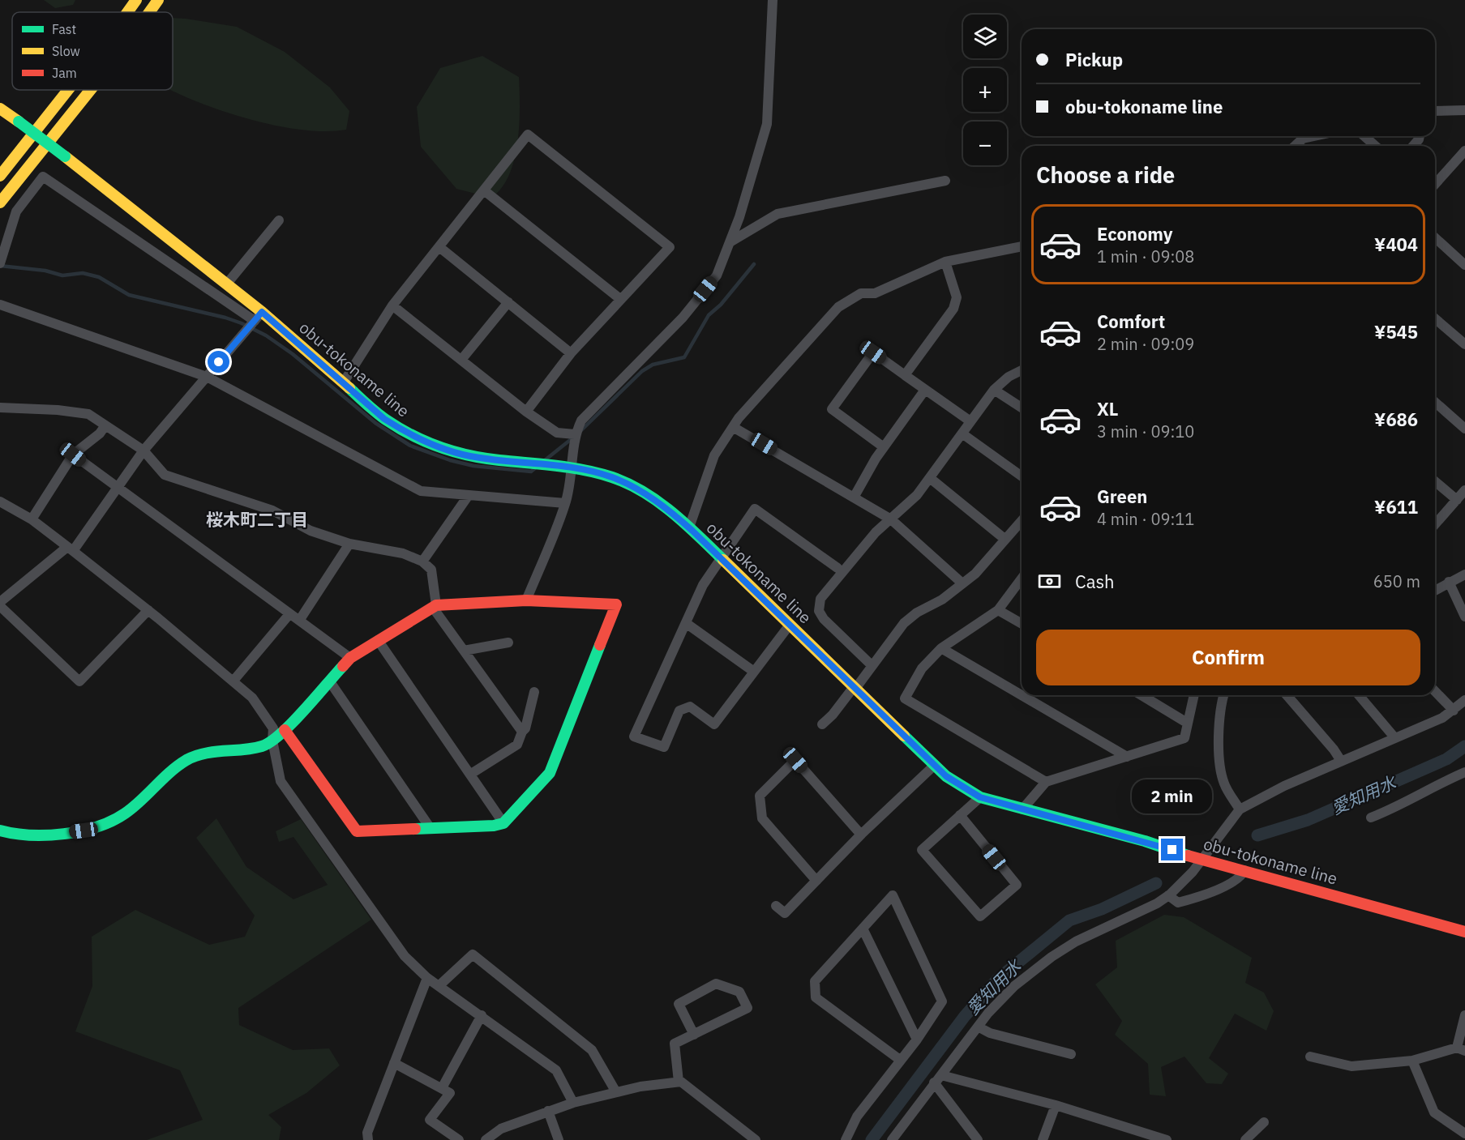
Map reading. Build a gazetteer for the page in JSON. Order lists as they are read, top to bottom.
{
  "streets": {
    "main road": ["obu-tokoname line"]
  },
  "districts": ["桜木町二丁目"],
  "water": ["愛知用水"],
  "legend": ["Fast", "Slow", "Jam"],
  "page": {
    "map_buttons": ["+", "−"],
    "banner": ["Pickup", "obu-tokoname line"],
    "heading": "Choose a ride",
    "list": [
      {
        "name": "Economy",
        "note": "1 min · 09:08",
        "value": "¥404"
      },
      {
        "name": "Comfort",
        "note": "2 min · 09:09",
        "value": "¥545"
      },
      {
        "name": "XL",
        "note": "3 min · 09:10",
        "value": "¥686"
      },
      {
        "name": "Green",
        "note": "4 min · 09:11",
        "value": "¥611"
      }
    ],
    "pay": ["Cash", "650 m"],
    "buttons": "Confirm",
    "bubble": "2 min"
  }
}
